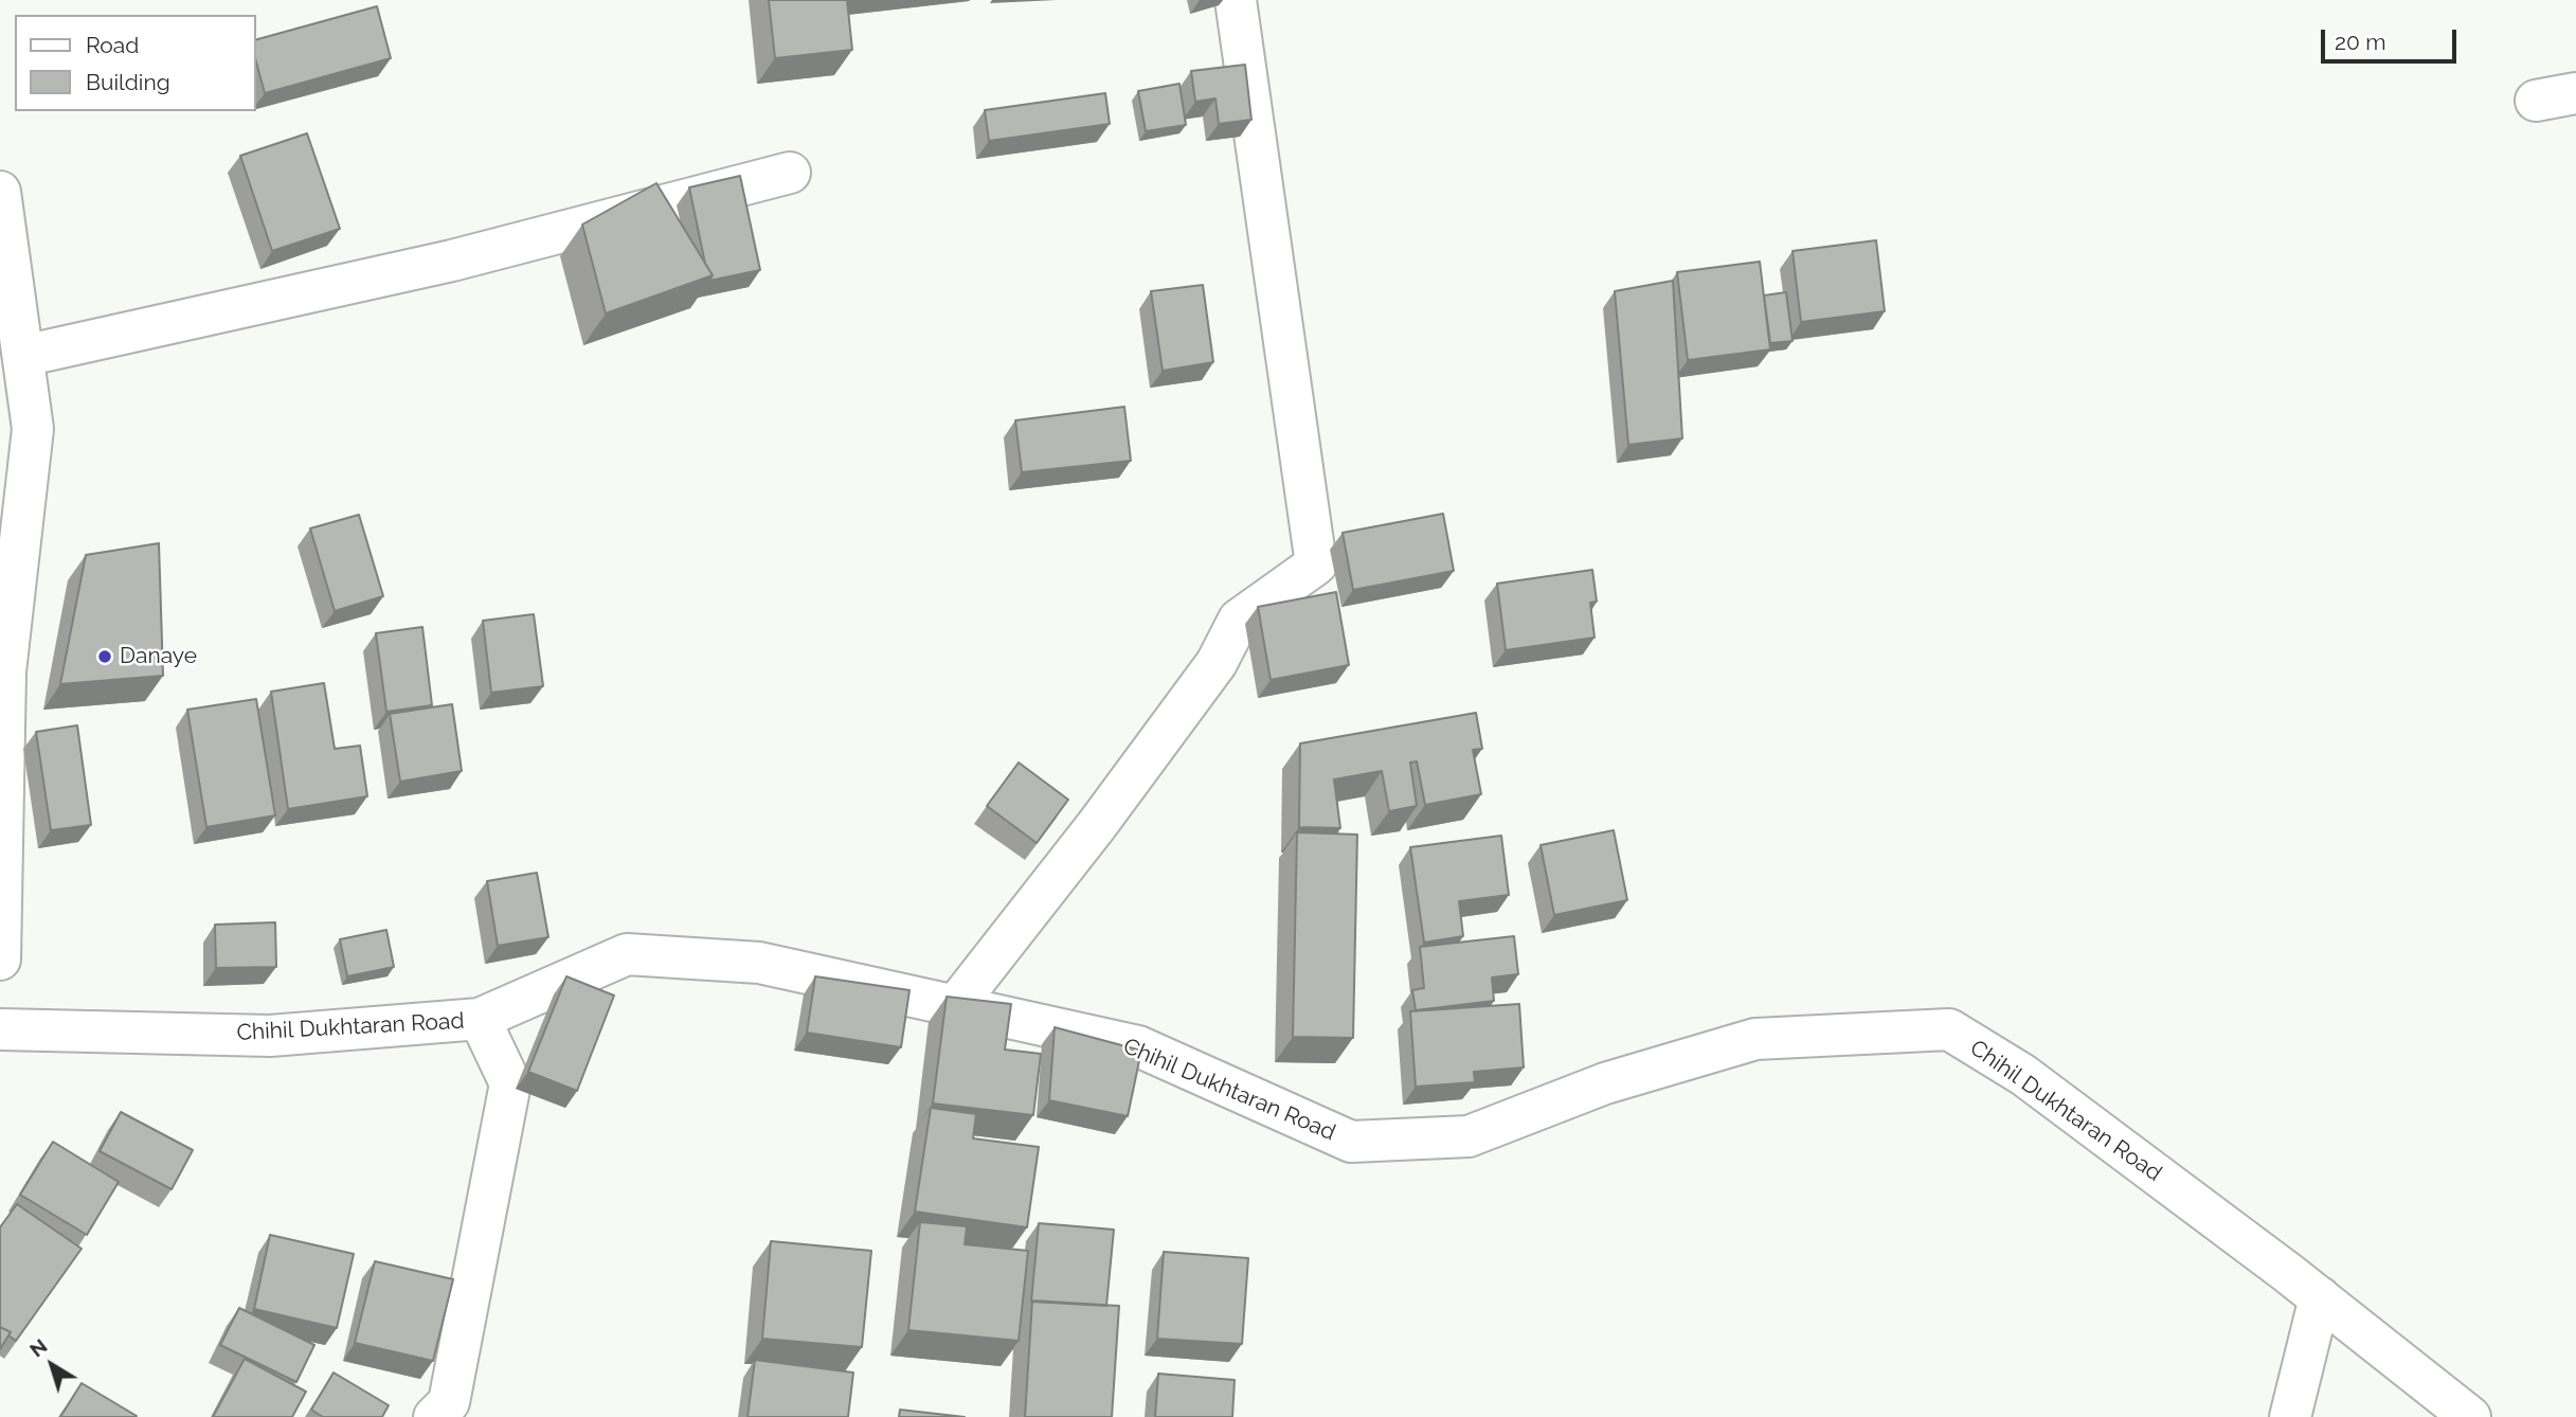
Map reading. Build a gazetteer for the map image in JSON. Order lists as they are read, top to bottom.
{
  "streets": {
    "street": ["Chihil Dukhtaran Road"]
  },
  "places": ["Danaye"],
  "legend": ["Road", "Building"],
  "scale_bar": "20 m",
  "north": "top left"
}
